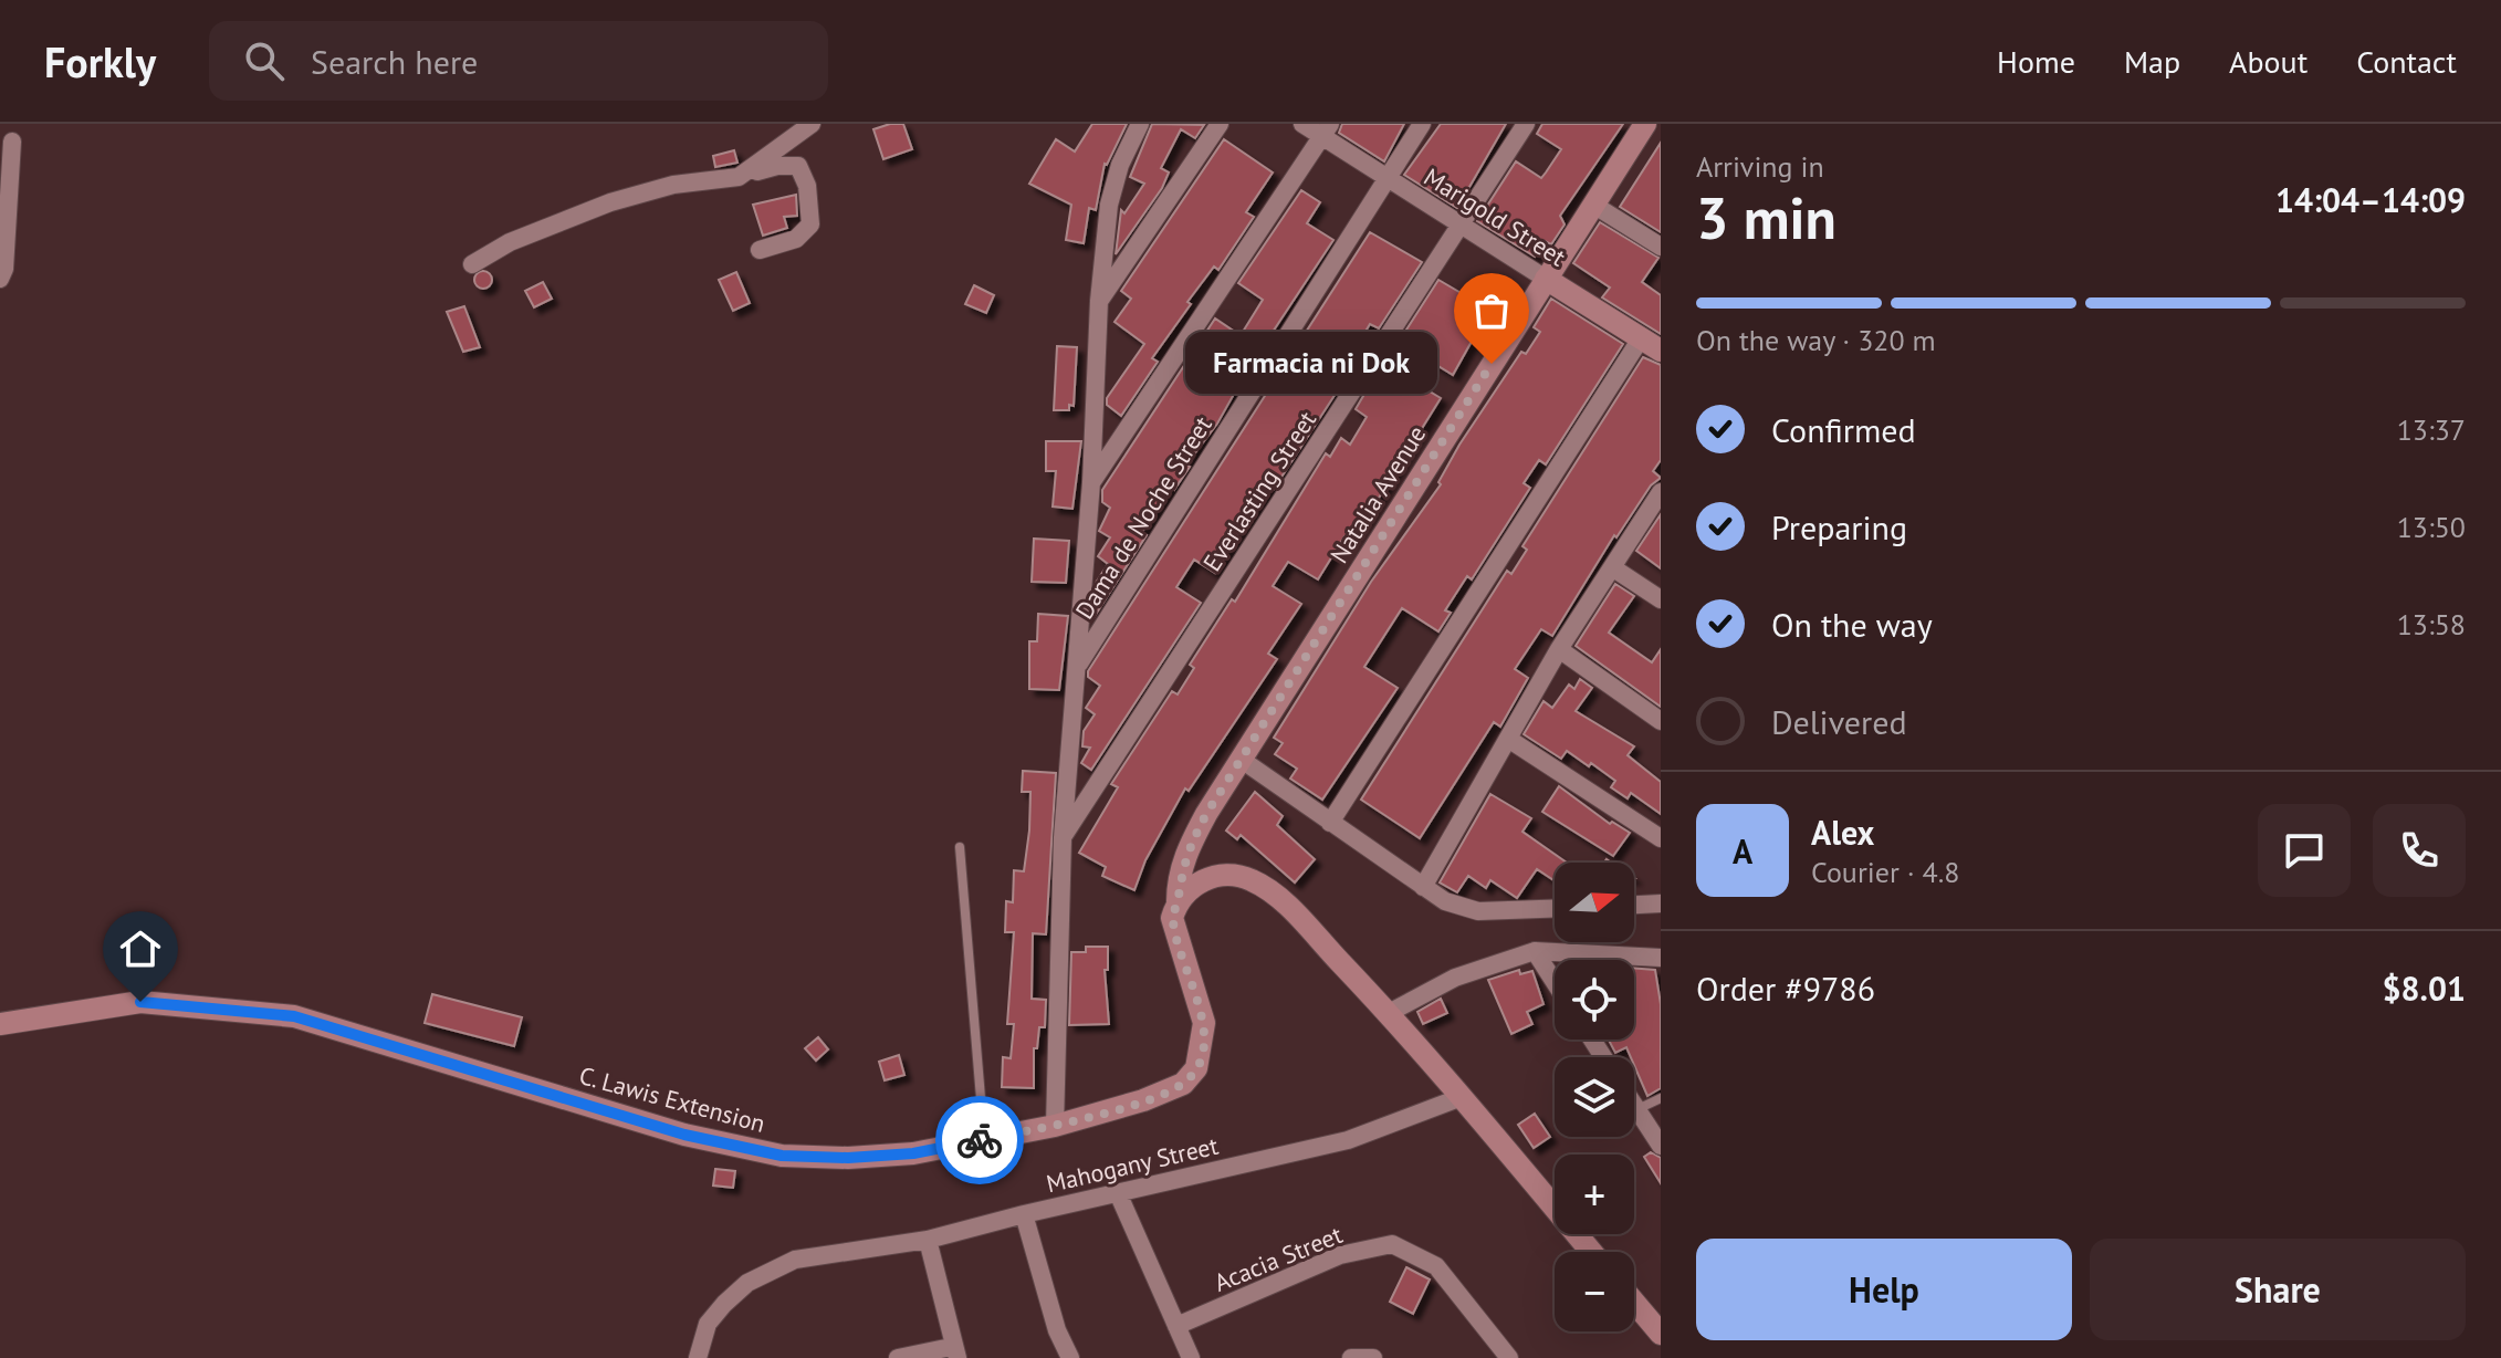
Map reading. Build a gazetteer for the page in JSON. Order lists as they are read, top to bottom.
{
  "streets": {
    "street": [
      "Marigold Street",
      "Everlasting Street",
      "Natalia Avenue",
      "Dama de Noche Street",
      "C. Lawis Extension",
      "Mahogany Street",
      "Acacia Street"
    ]
  },
  "crossings": [
    ["Marigold Street", "Everlasting Street"],
    ["Marigold Street", "Natalia Avenue"],
    ["Marigold Street", "Dama de Noche Street"],
    ["Natalia Avenue", "C. Lawis Extension"]
  ],
  "places": ["Farmacia ni Dok"],
  "north": "right",
  "page": {
    "header": "Forkly",
    "search": "Search here",
    "nav": [
      "Home",
      "Map",
      "About",
      "Contact"
    ],
    "heading": ["3 min", "Arriving in", "14:04–14:09"],
    "panel": [
      "Alex",
      "Courier · 4.8",
      "Order #9786",
      "$8.01"
    ],
    "bar": "On the way · 320 m",
    "bubble": "Farmacia ni Dok",
    "list": [
      ["Confirmed", "13:37"],
      ["Preparing", "13:50"],
      ["On the way", "13:58"],
      "Delivered"
    ],
    "round": "A",
    "map_buttons": ["+", "−"],
    "buttons": ["Help", "Share"]
  }
}
